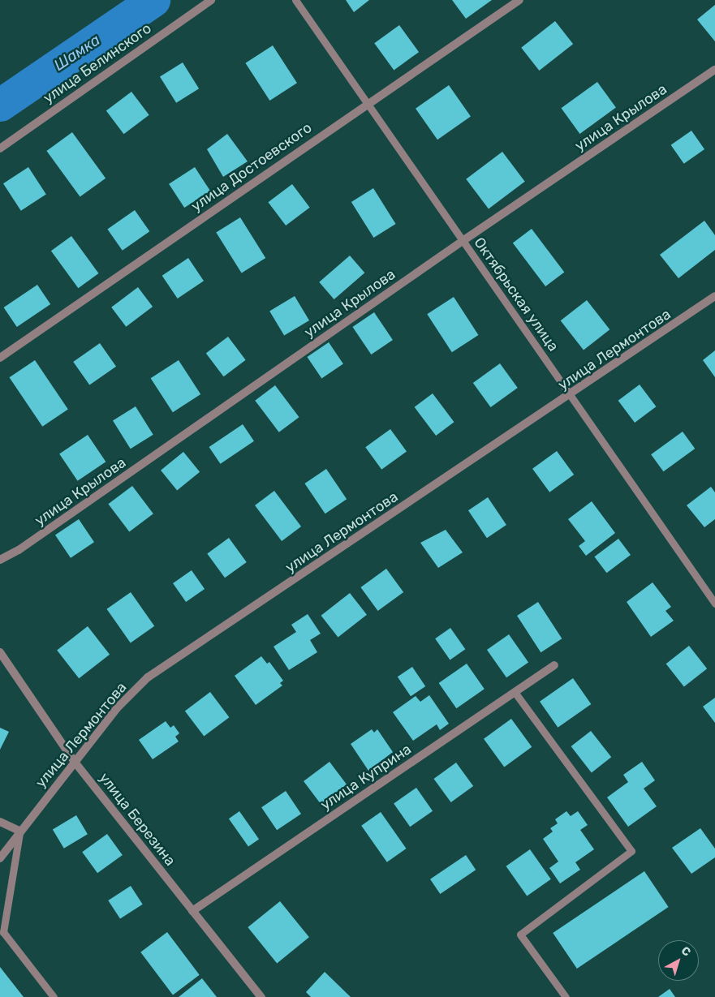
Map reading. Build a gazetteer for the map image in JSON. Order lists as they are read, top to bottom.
{
  "streets": {
    "street": [
      "улица Белинского",
      "улица Крылова",
      "улица Достоевского",
      "улица Лермонтова",
      "улица Куприна",
      "улица Березина"
    ],
    "lane": ["Октябрьская улица"]
  },
  "crossings": [
    ["улица Крылова", "Октябрьская улица"],
    ["улица Достоевского", "Октябрьская улица"],
    ["Октябрьская улица", "улица Лермонтова"],
    ["улица Лермонтова", "улица Березина"],
    ["улица Куприна", "улица Березина"]
  ],
  "water": ["Шамка"],
  "north": "top right"
}
